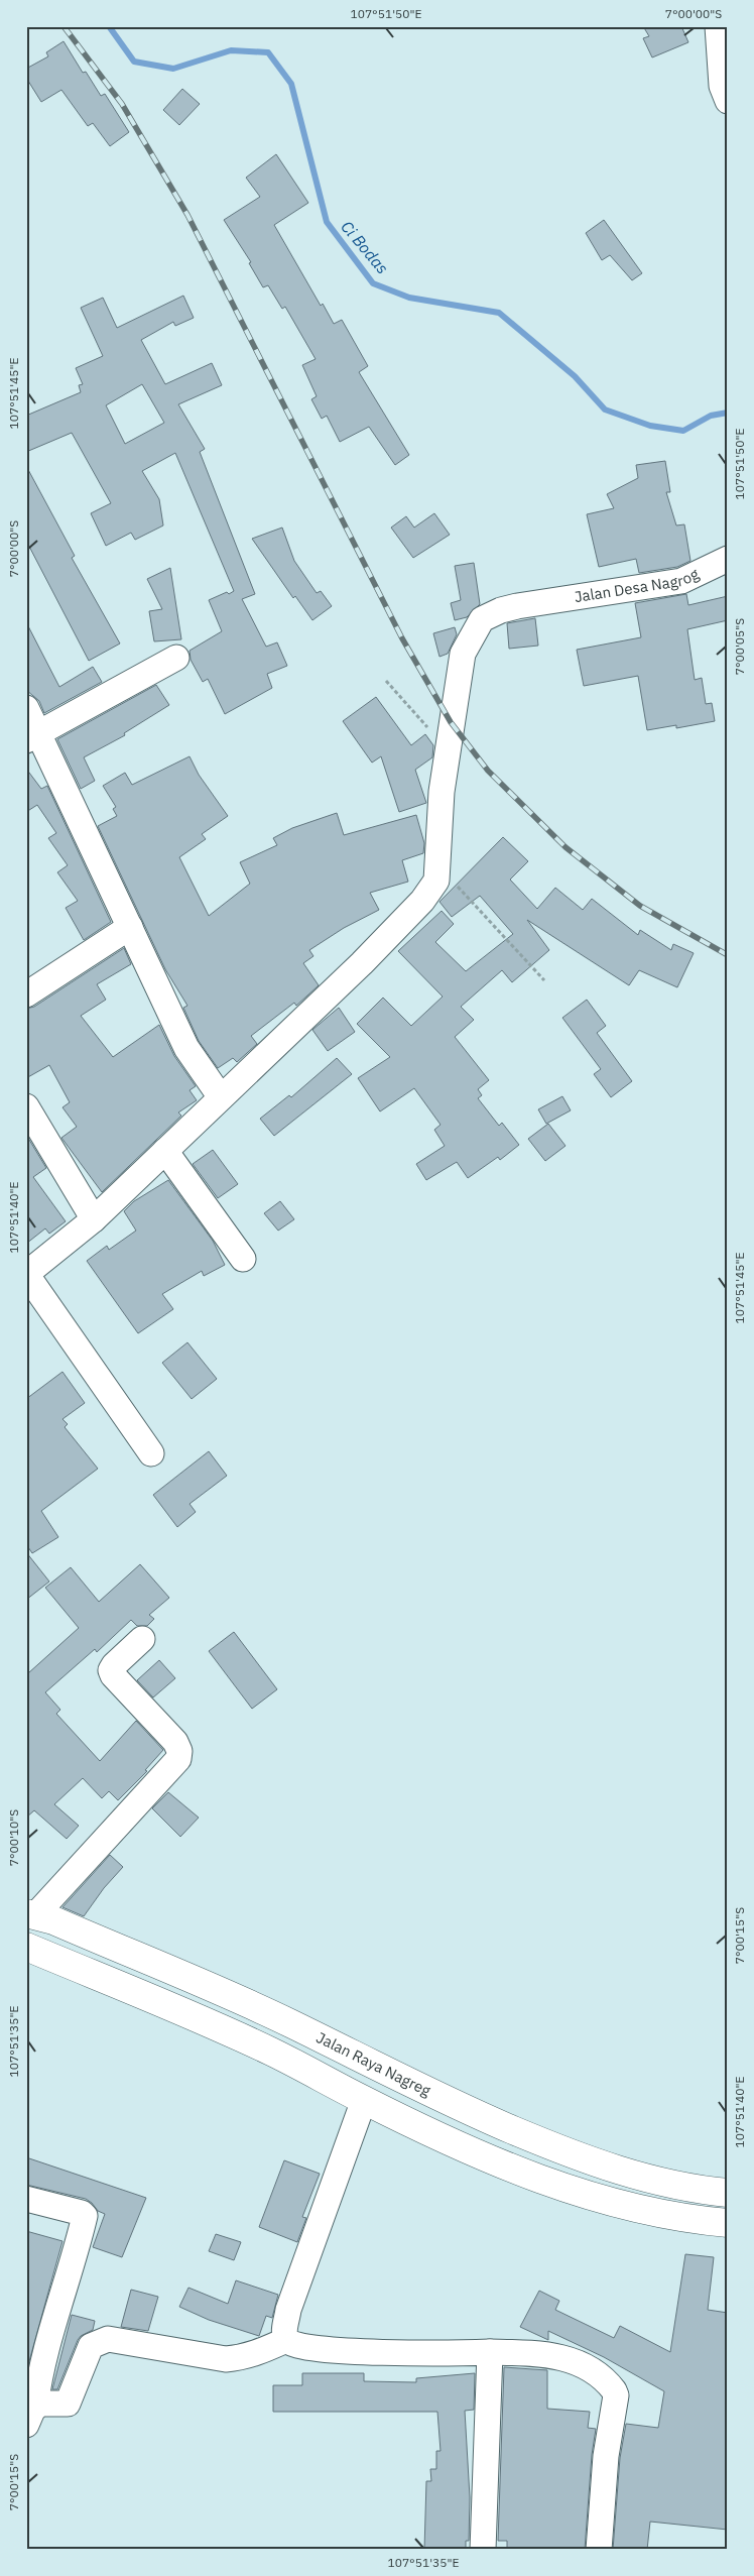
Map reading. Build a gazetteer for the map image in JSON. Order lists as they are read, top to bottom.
{
  "streets": {
    "highway": ["Jalan Raya Nagreg"],
    "street": ["Jalan Desa Nagrog"]
  },
  "water": ["Ci Bodas"],
  "coordinates": [
    "107°51'50\"E",
    "7°00'00\"S",
    "107°51'45\"E",
    "7°00'05\"S",
    "107°51'40\"E",
    "7°00'10\"S",
    "7°00'15\"S",
    "107°51'35\"E"
  ]
}
